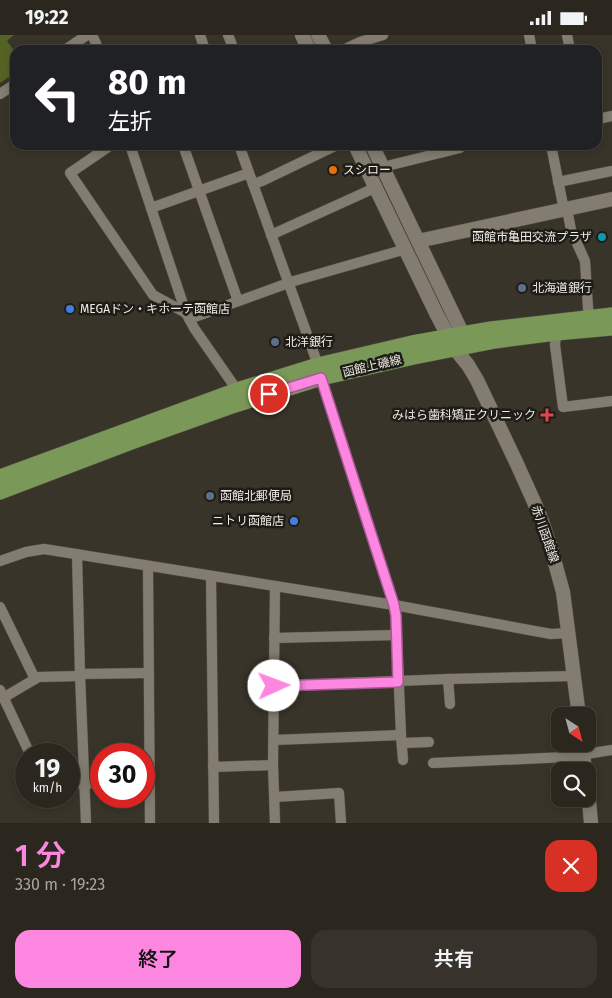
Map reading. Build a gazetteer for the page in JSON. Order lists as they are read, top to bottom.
{
  "streets": {
    "main road": ["函館上磯線", "赤川函館線"]
  },
  "crossings": [
    ["函館上磯線", "赤川函館線"]
  ],
  "places": {
    "other": [
      "スシロー",
      "函館市亀田交流プラザ",
      "北海道銀行",
      "MEGAドン・キホーテ函館店",
      "北洋銀行",
      "函館北郵便局",
      "ニトリ函館店"
    ],
    "health": ["みはら歯科矯正クリニック"]
  },
  "north": "bottom right",
  "page": {
    "status": "19:22",
    "turn": ["80 m", "左折"],
    "speed": "19 km/h",
    "limit": "30",
    "heading": ["1 分", "330 m · 19:23"],
    "buttons": ["終了", "共有"]
  }
}
